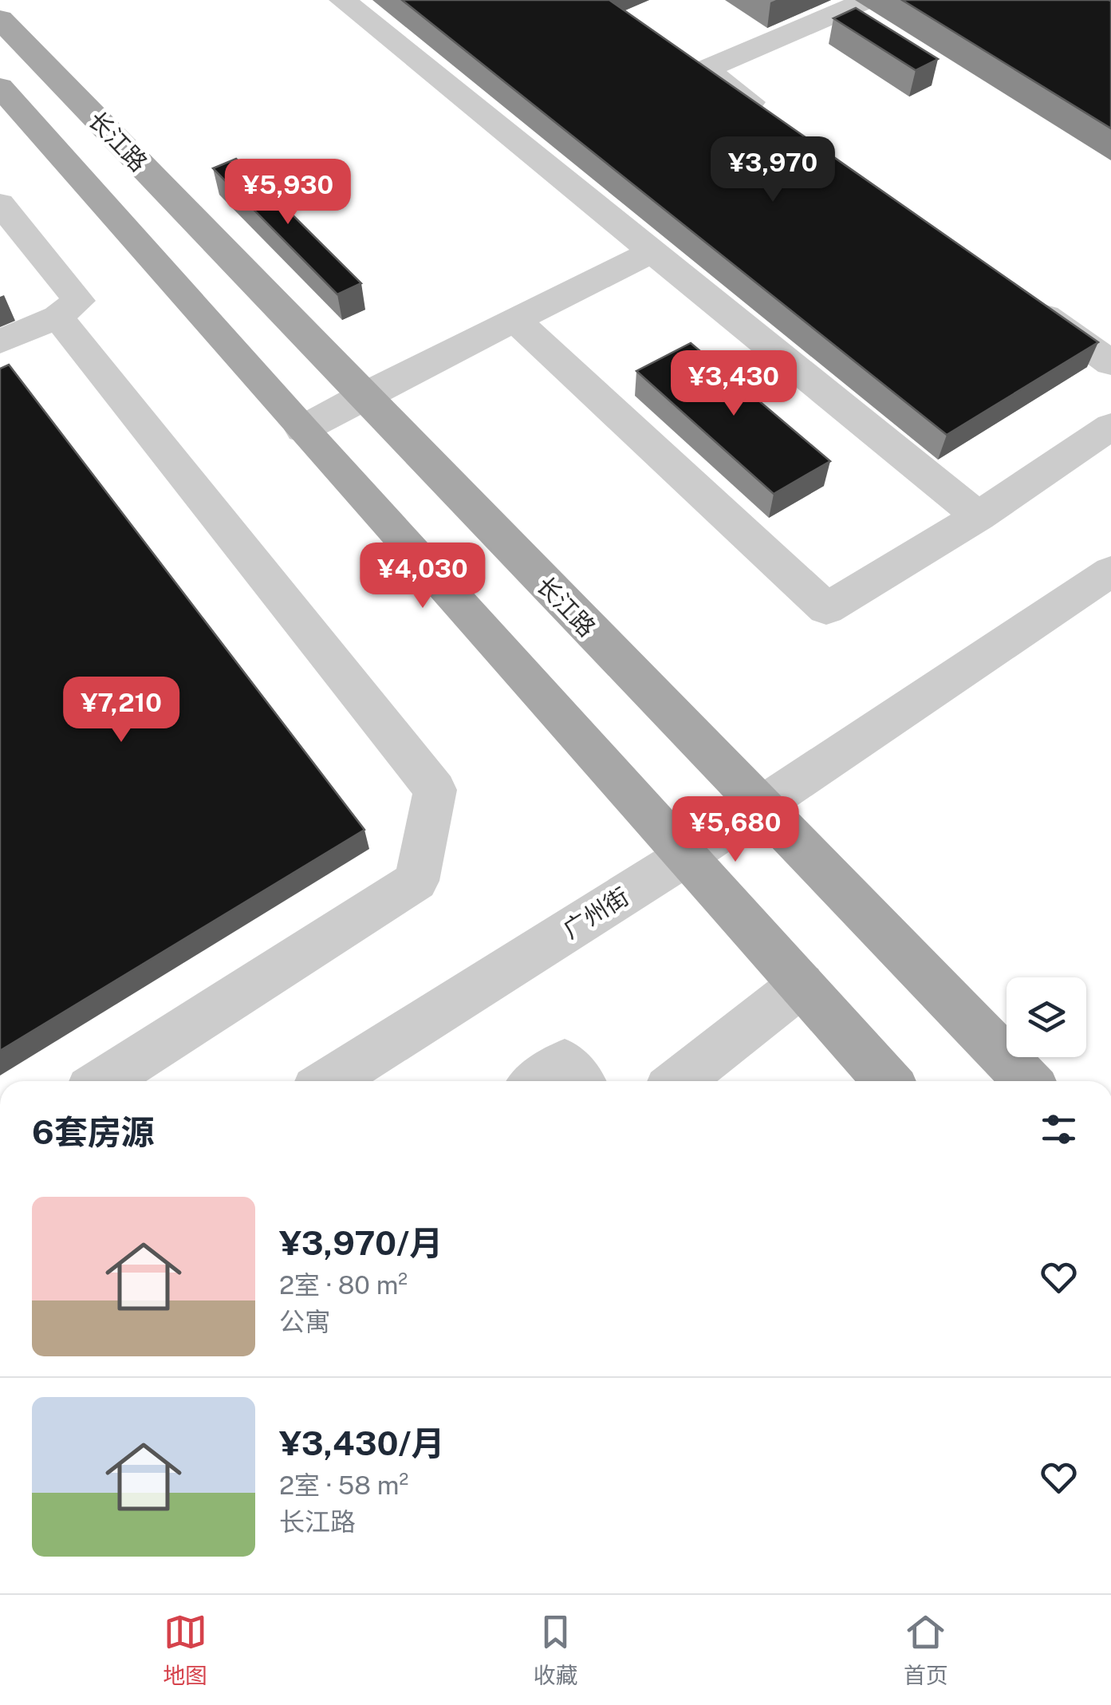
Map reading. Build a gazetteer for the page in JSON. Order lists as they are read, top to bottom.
{
  "streets": {
    "main road": ["长江路"],
    "street": ["广州街"]
  },
  "crossings": [
    ["长江路", "广州街"]
  ],
  "page": {
    "price": [
      "¥3,970",
      "¥5,930",
      "¥3,430",
      "¥4,030",
      "¥7,210",
      "¥5,680"
    ],
    "heading": "6套房源",
    "list": [
      {
        "name": "¥3,970/月",
        "note": "2室 · 80 m² · 公寓"
      },
      {
        "name": "¥3,430/月",
        "note": "2室 · 58 m² · 长江路"
      }
    ],
    "tabs": ["地图", "收藏", "首页"]
  }
}
